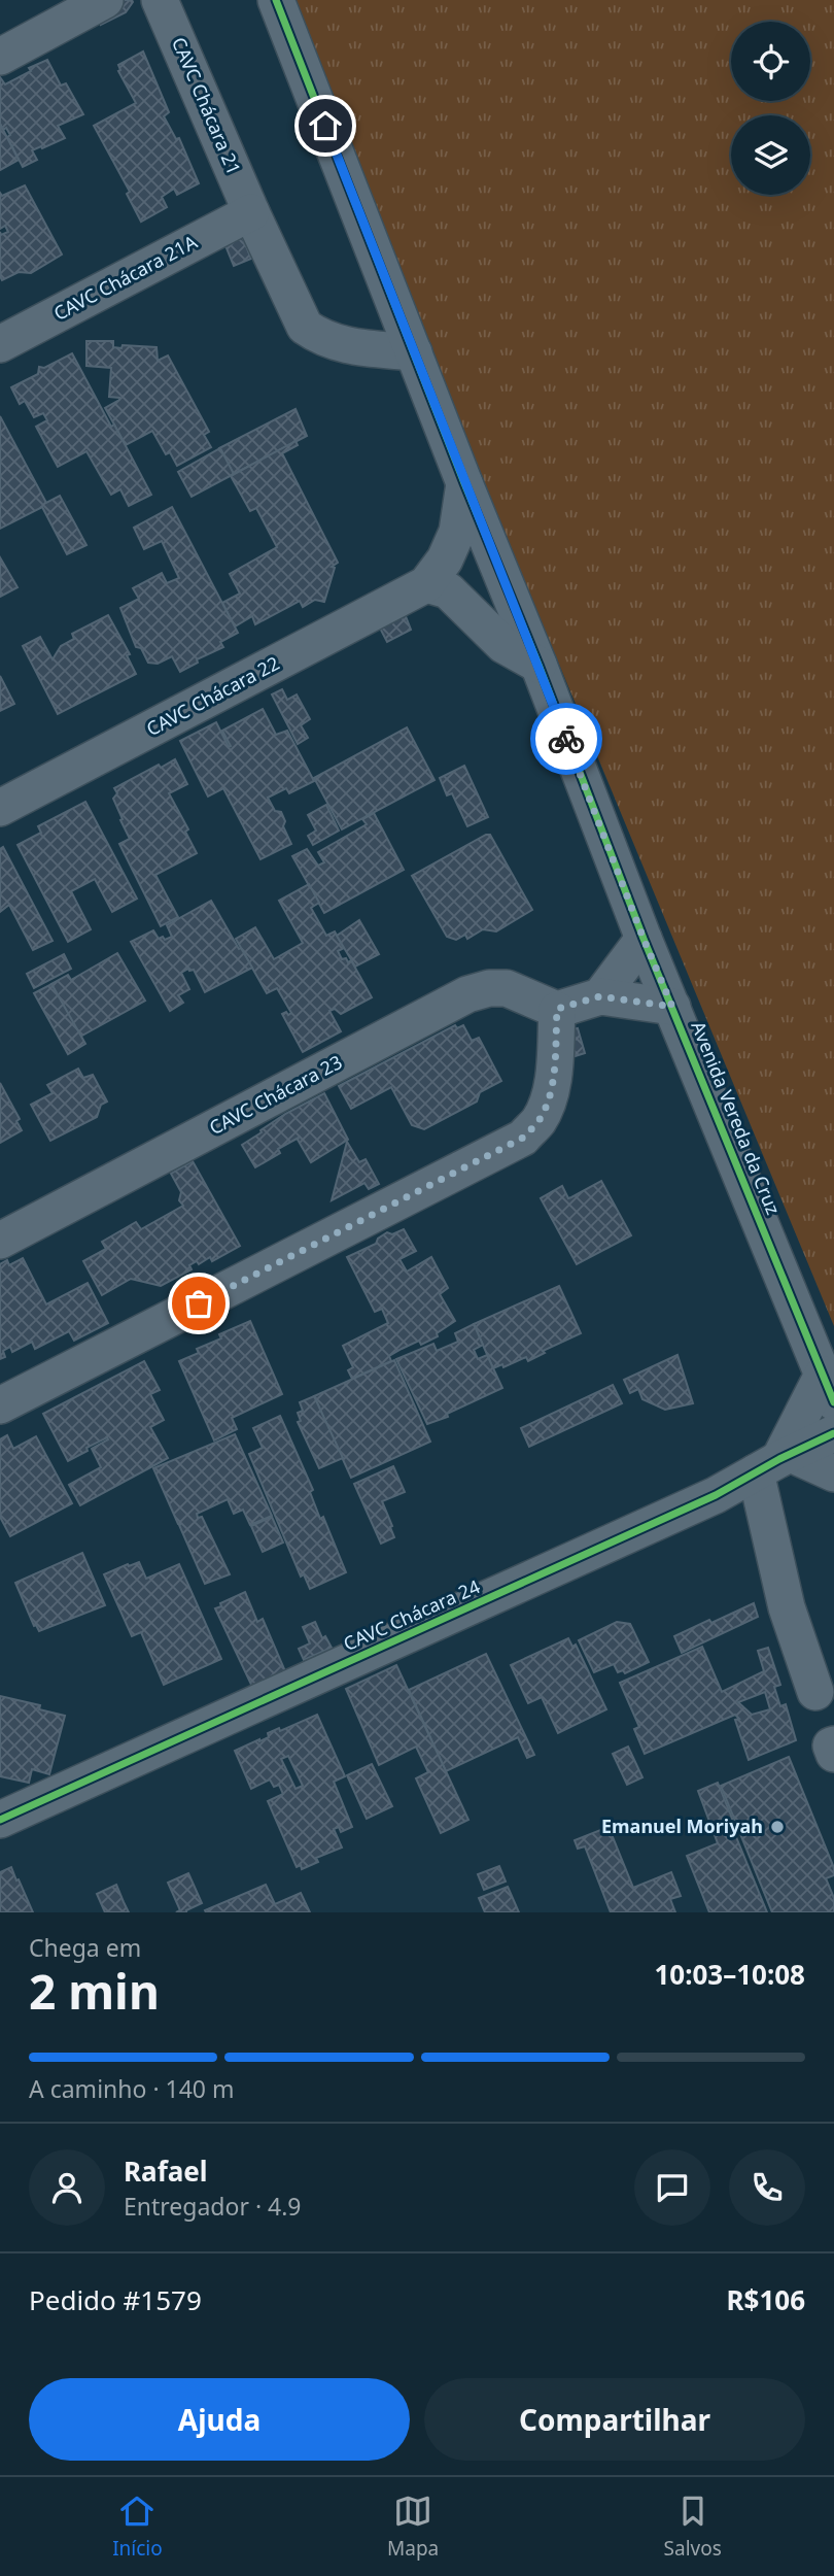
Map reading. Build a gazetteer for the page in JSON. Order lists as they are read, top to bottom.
{
  "streets": {
    "street": [
      "CAVC Chácara 21",
      "CAVC Chácara 21A",
      "CAVC Chácara 22",
      "CAVC Chácara 23",
      "Avenida Vereda da Cruz",
      "CAVC Chácara 24"
    ]
  },
  "crossings": [
    ["CAVC Chácara 21", "CAVC Chácara 21A"],
    ["CAVC Chácara 21", "Avenida Vereda da Cruz"],
    ["CAVC Chácara 22", "Avenida Vereda da Cruz"]
  ],
  "places": ["Emanuel Moriyah"],
  "page": {
    "heading": ["2 min", "Chega em", "10:03–10:08"],
    "panel": [
      "Rafael",
      "Entregador · 4.9",
      "Pedido #1579",
      "R$106"
    ],
    "bar": "A caminho · 140 m",
    "buttons": ["Ajuda", "Compartilhar"],
    "tabs": ["Início", "Mapa", "Salvos"]
  }
}
